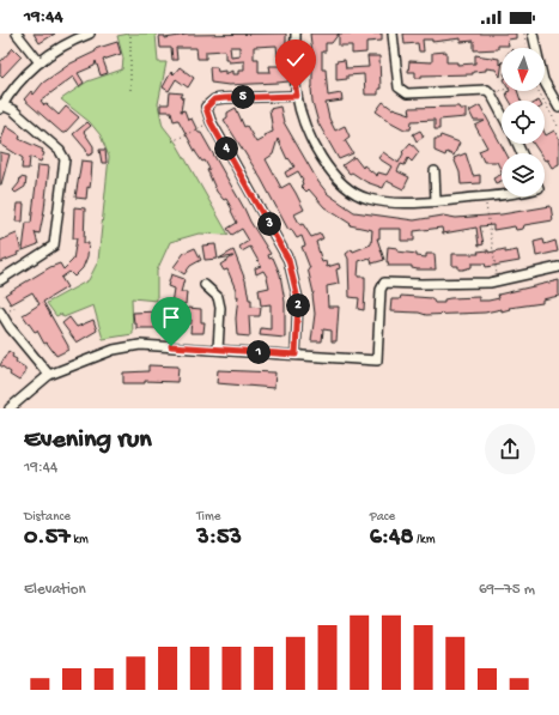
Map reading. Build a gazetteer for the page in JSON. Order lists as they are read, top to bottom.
{
  "north": "bottom",
  "page": {
    "status": "19:44",
    "pins": [
      "5",
      "4",
      "3",
      "2",
      "1"
    ],
    "heading": ["Evening run", "19:44"],
    "stats": [
      ["Distance", "0.57 km"],
      ["Time", "3:53"],
      ["Pace", "6:48 /km"]
    ],
    "chart": ["Elevation", "69–75 m"]
  }
}
